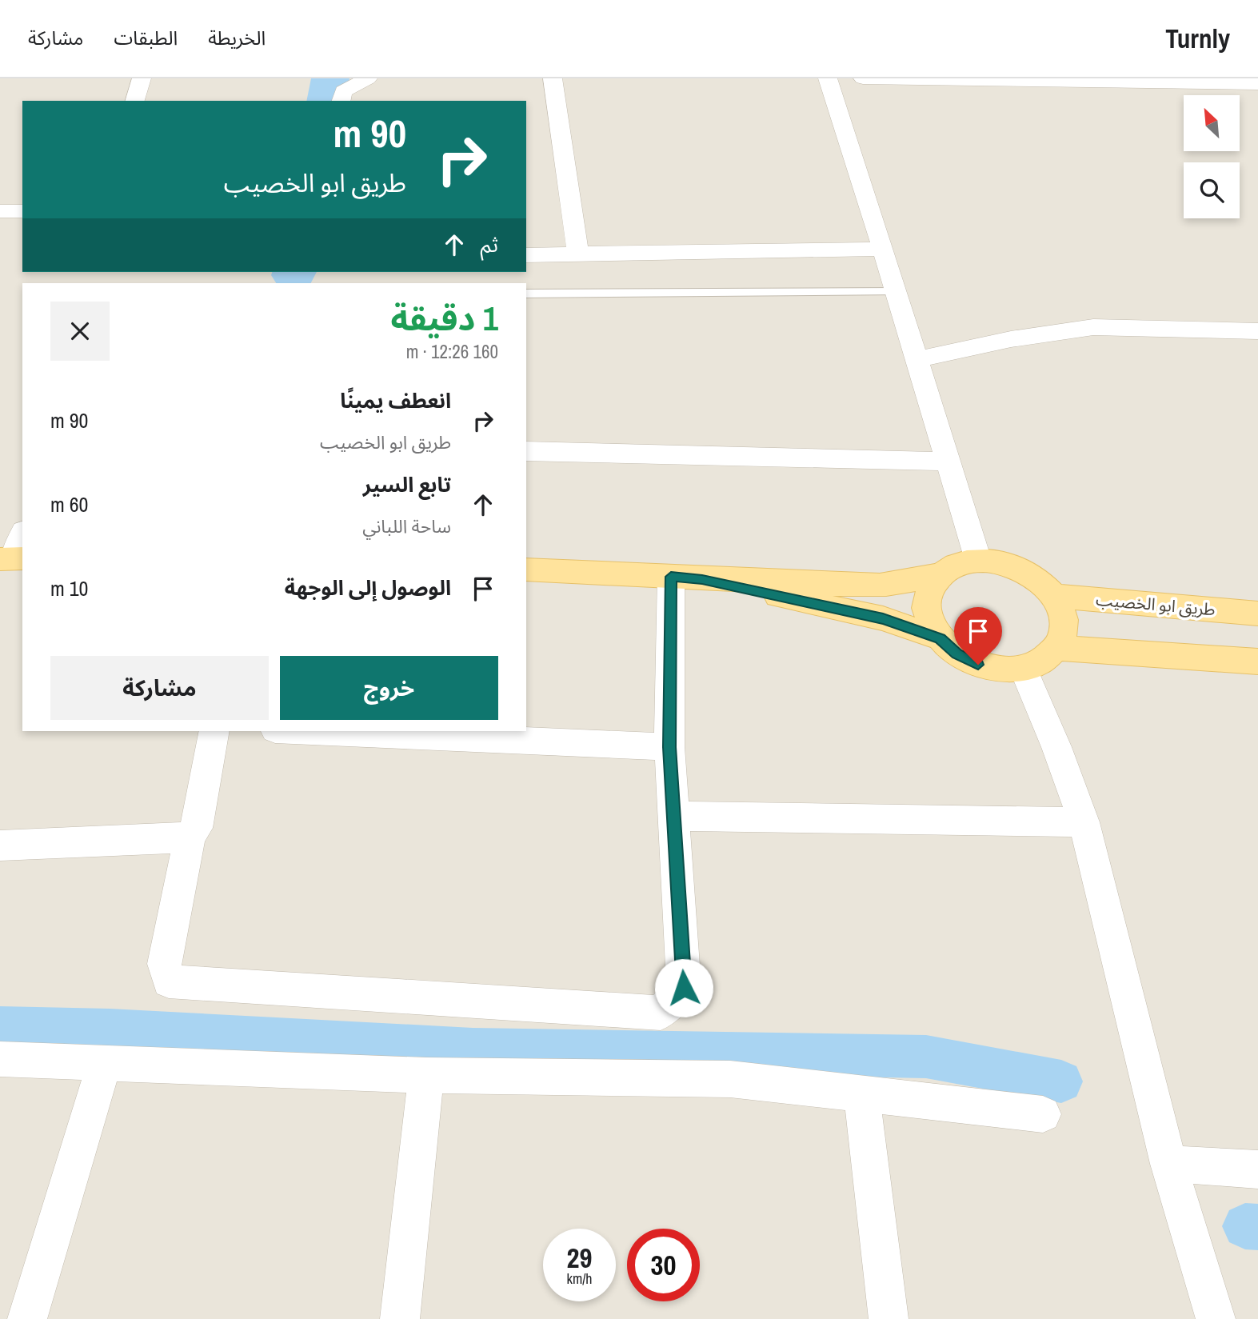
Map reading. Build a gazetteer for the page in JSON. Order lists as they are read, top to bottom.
{
  "streets": {
    "main road": ["طريق ابو الخصيب"]
  },
  "north": "top left",
  "page": {
    "header": "Turnly",
    "nav": ["الخريطة", "الطبقات", "مشاركة"],
    "turn": ["90 m", "طريق ابو الخصيب"],
    "then": "ثم",
    "heading": ["1 دقيقة", "160 m · 12:26"],
    "list": [
      {
        "name": "انعطف يمينًا",
        "note": "طريق ابو الخصيب",
        "value": "90 m"
      },
      {
        "name": "تابع السير",
        "note": "ساحة اللباني",
        "value": "60 m"
      },
      {
        "name": "الوصول إلى الوجهة",
        "value": "10 m"
      }
    ],
    "buttons": ["خروج", "مشاركة"],
    "speed": "29 km/h",
    "limit": "30"
  }
}
